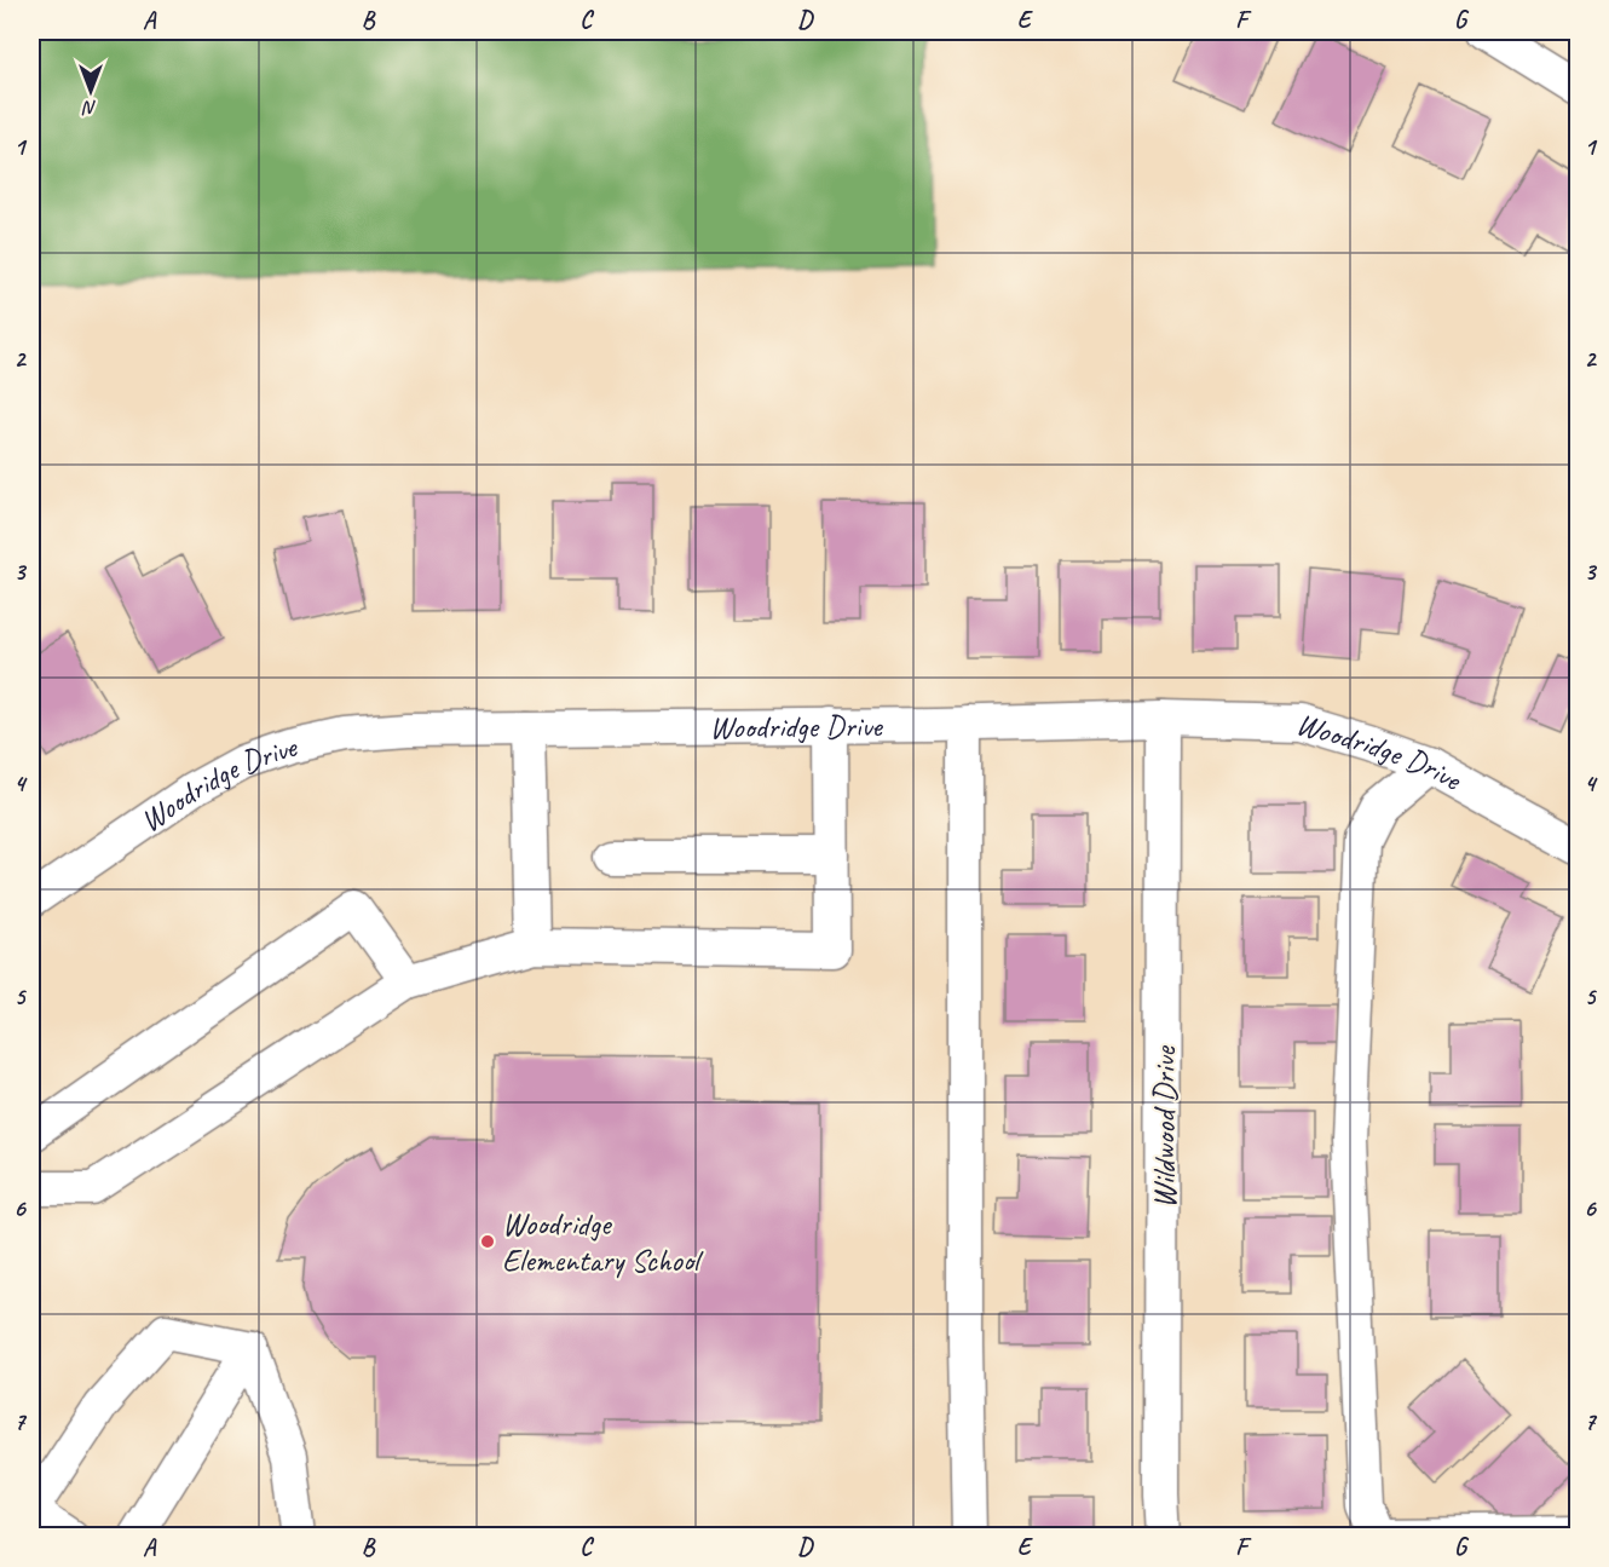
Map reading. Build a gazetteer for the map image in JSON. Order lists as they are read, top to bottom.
{
  "streets": {
    "street": ["Woodridge Drive", "Wildwood Drive"]
  },
  "crossings": [
    ["Woodridge Drive", "Wildwood Drive"]
  ],
  "places": ["Woodridge Elementary School"],
  "north": "bottom",
  "grid": {
    "columns": [
      "A",
      "B",
      "C",
      "D",
      "E",
      "F",
      "G"
    ],
    "rows": [
      "1",
      "2",
      "3",
      "4",
      "5",
      "6",
      "7"
    ]
  }
}
